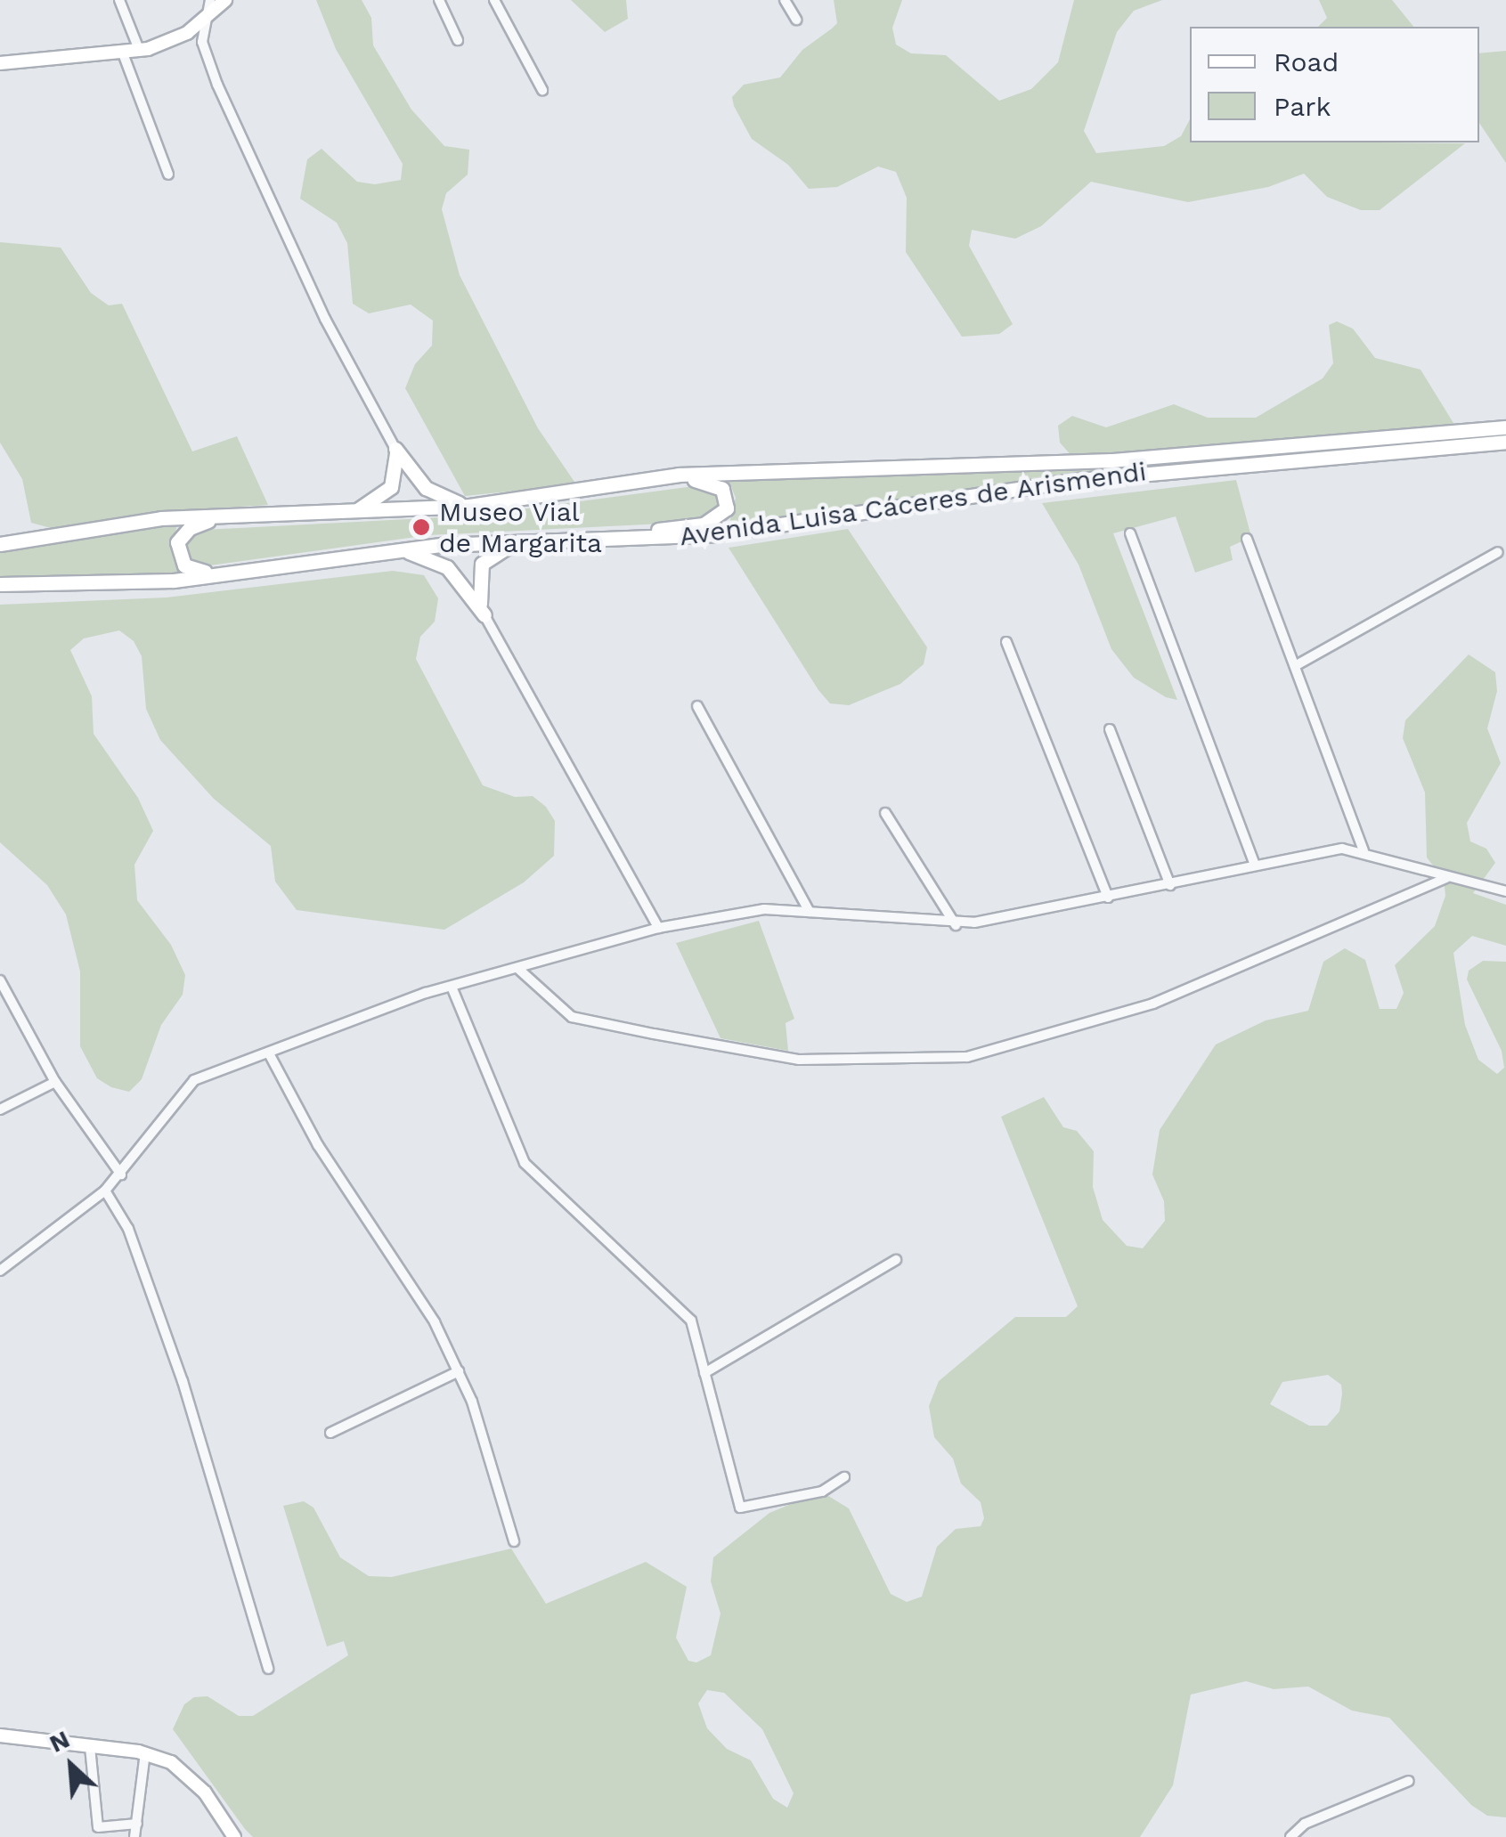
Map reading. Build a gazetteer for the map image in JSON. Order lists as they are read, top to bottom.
{
  "streets": {
    "main road": ["Avenida Luisa Cáceres de Arismendi"]
  },
  "places": ["Museo Vial de Margarita"],
  "legend": ["Road", "Park"],
  "north": "top left"
}
